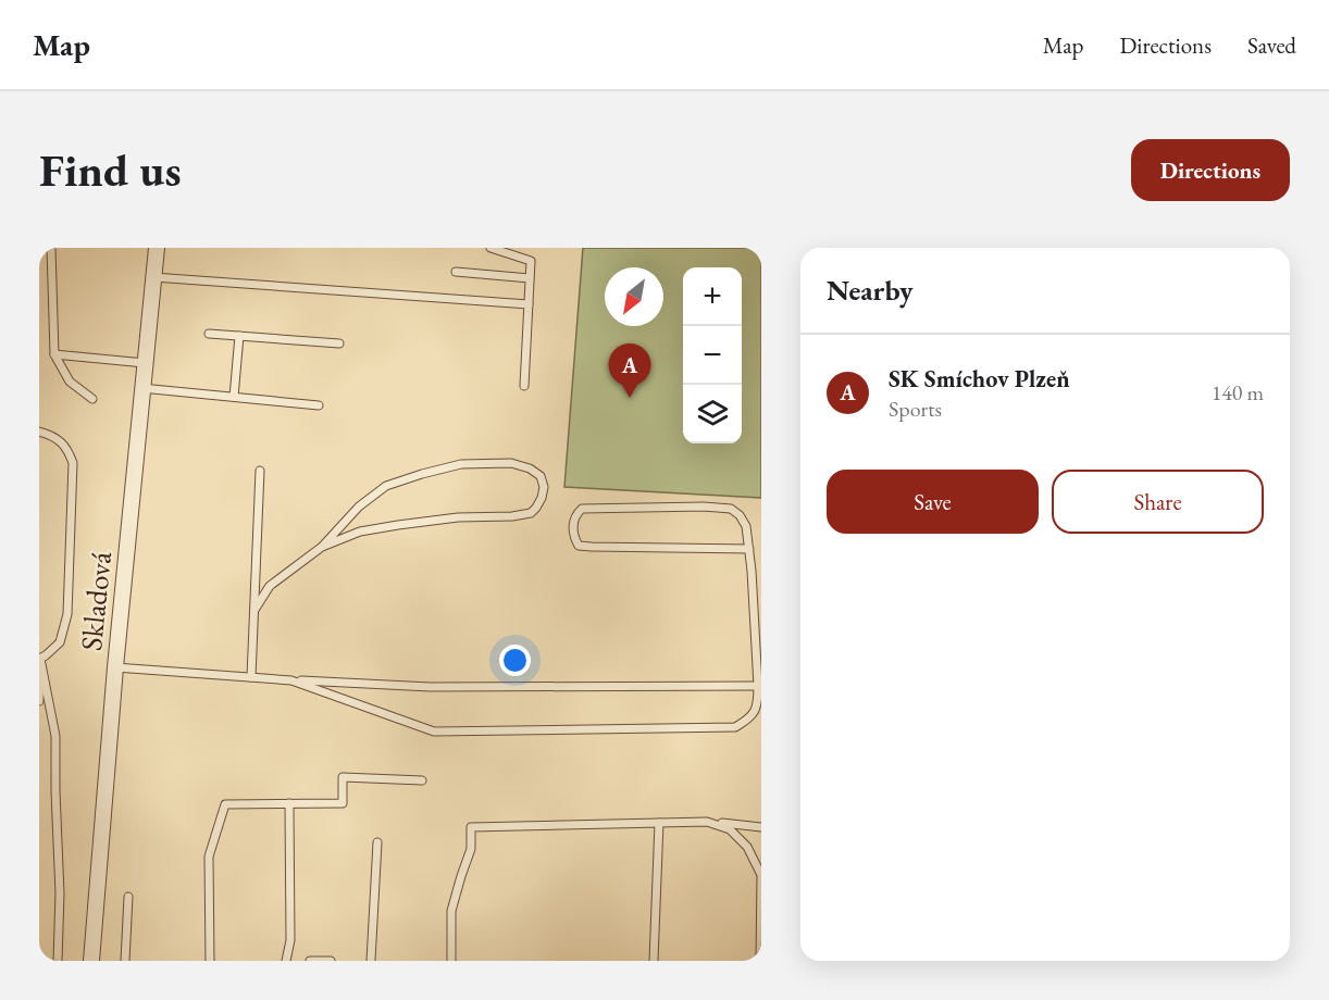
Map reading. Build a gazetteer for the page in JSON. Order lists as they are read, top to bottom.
{
  "streets": {
    "street": ["Skladová"]
  },
  "north": "bottom left",
  "page": {
    "header": "Map",
    "nav": ["Map", "Directions", "Saved"],
    "buttons": [
      "Directions",
      ["Save", "Share"]
    ],
    "title": "Find us",
    "heading": "Nearby",
    "map_buttons": ["+", "−"],
    "list": [
      {
        "mark": "A",
        "name": "SK Smíchov Plzeň",
        "note": "Sports",
        "value": "140 m"
      }
    ],
    "pins": "A"
  }
}
